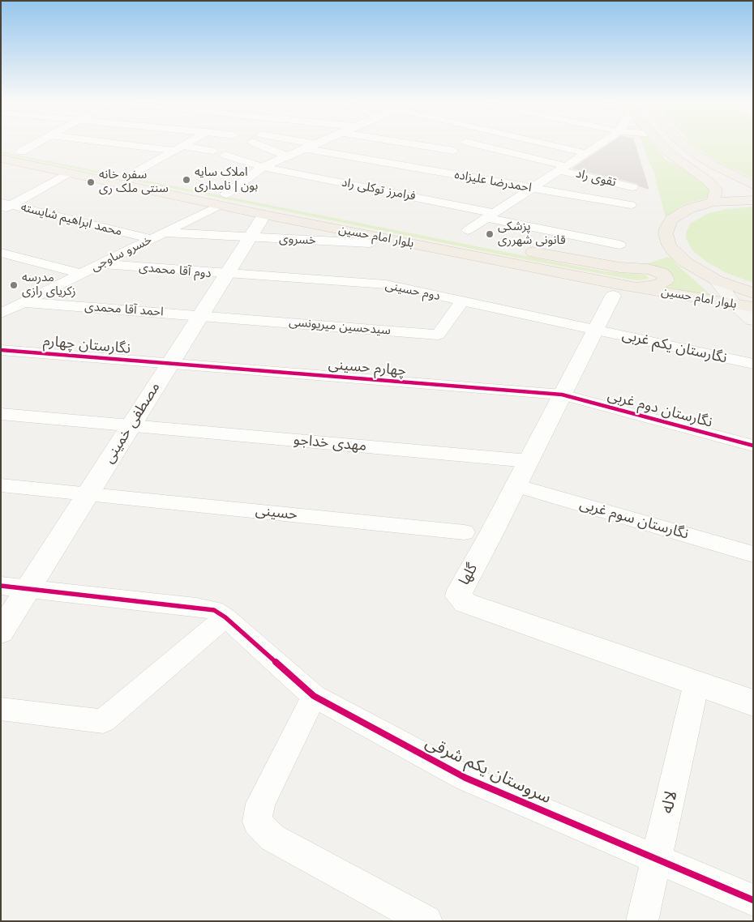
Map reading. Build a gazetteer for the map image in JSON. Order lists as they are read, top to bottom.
{
  "streets": {
    "main road": ["بلوار امام حسین"],
    "street": [
      "تقوی راد",
      "احمدرضا علیزاده",
      "فرامرز توکلی راد",
      "محمد ابراهیم شایسته",
      "خسروی",
      "خسرو ساوجی",
      "دوم آقا محمدی",
      "دوم حسینی",
      "احمد آقا محمدی",
      "سیدحسین میریونسی",
      "نگارستان چهارم",
      "نگارستان یکم غربی",
      "چهارم حسینی",
      "نگارستان دوم غربی",
      "مصطفی خمینی",
      "مهدی خداجو",
      "حسینی",
      "نگارستان سوم غربی",
      "گلها",
      "سروستان یکم شرقی",
      "لاله"
    ]
  },
  "crossings": [
    ["محمد ابراهیم شایسته", "خسروی"],
    ["محمد ابراهیم شایسته", "خسرو ساوجی"],
    ["بلوار امام حسین", "خسرو ساوجی"],
    ["بلوار امام حسین", "مصطفی خمینی"],
    ["خسروی", "خسرو ساوجی"],
    ["خسروی", "مصطفی خمینی"],
    ["خسرو ساوجی", "دوم آقا محمدی"],
    ["خسرو ساوجی", "احمد آقا محمدی"],
    ["دوم آقا محمدی", "دوم حسینی"],
    ["دوم آقا محمدی", "مصطفی خمینی"],
    ["دوم حسینی", "سیدحسین میریونسی"],
    ["دوم حسینی", "نگارستان یکم غربی"],
    ["دوم حسینی", "مصطفی خمینی"],
    ["دوم حسینی", "گلها"],
    ["احمد آقا محمدی", "سیدحسین میریونسی"],
    ["احمد آقا محمدی", "مصطفی خمینی"],
    ["سیدحسین میریونسی", "مصطفی خمینی"],
    ["نگارستان چهارم", "چهارم حسینی"],
    ["نگارستان چهارم", "مصطفی خمینی"],
    ["نگارستان یکم غربی", "گلها"],
    ["چهارم حسینی", "نگارستان دوم غربی"],
    ["چهارم حسینی", "مصطفی خمینی"],
    ["چهارم حسینی", "گلها"],
    ["نگارستان دوم غربی", "گلها"],
    ["مصطفی خمینی", "مهدی خداجو"],
    ["مصطفی خمینی", "حسینی"],
    ["مصطفی خمینی", "سروستان یکم شرقی"],
    ["مهدی خداجو", "گلها"],
    ["نگارستان سوم غربی", "گلها"],
    ["گلها", "لاله"],
    ["سروستان یکم شرقی", "لاله"]
  ],
  "places": [
    "املاک سایه بون | نامداری",
    "سفره خانه سنتی ملک ری",
    "پزشکی قانونی شهرری",
    "مدرسه زکریای رازی"
  ]
}
